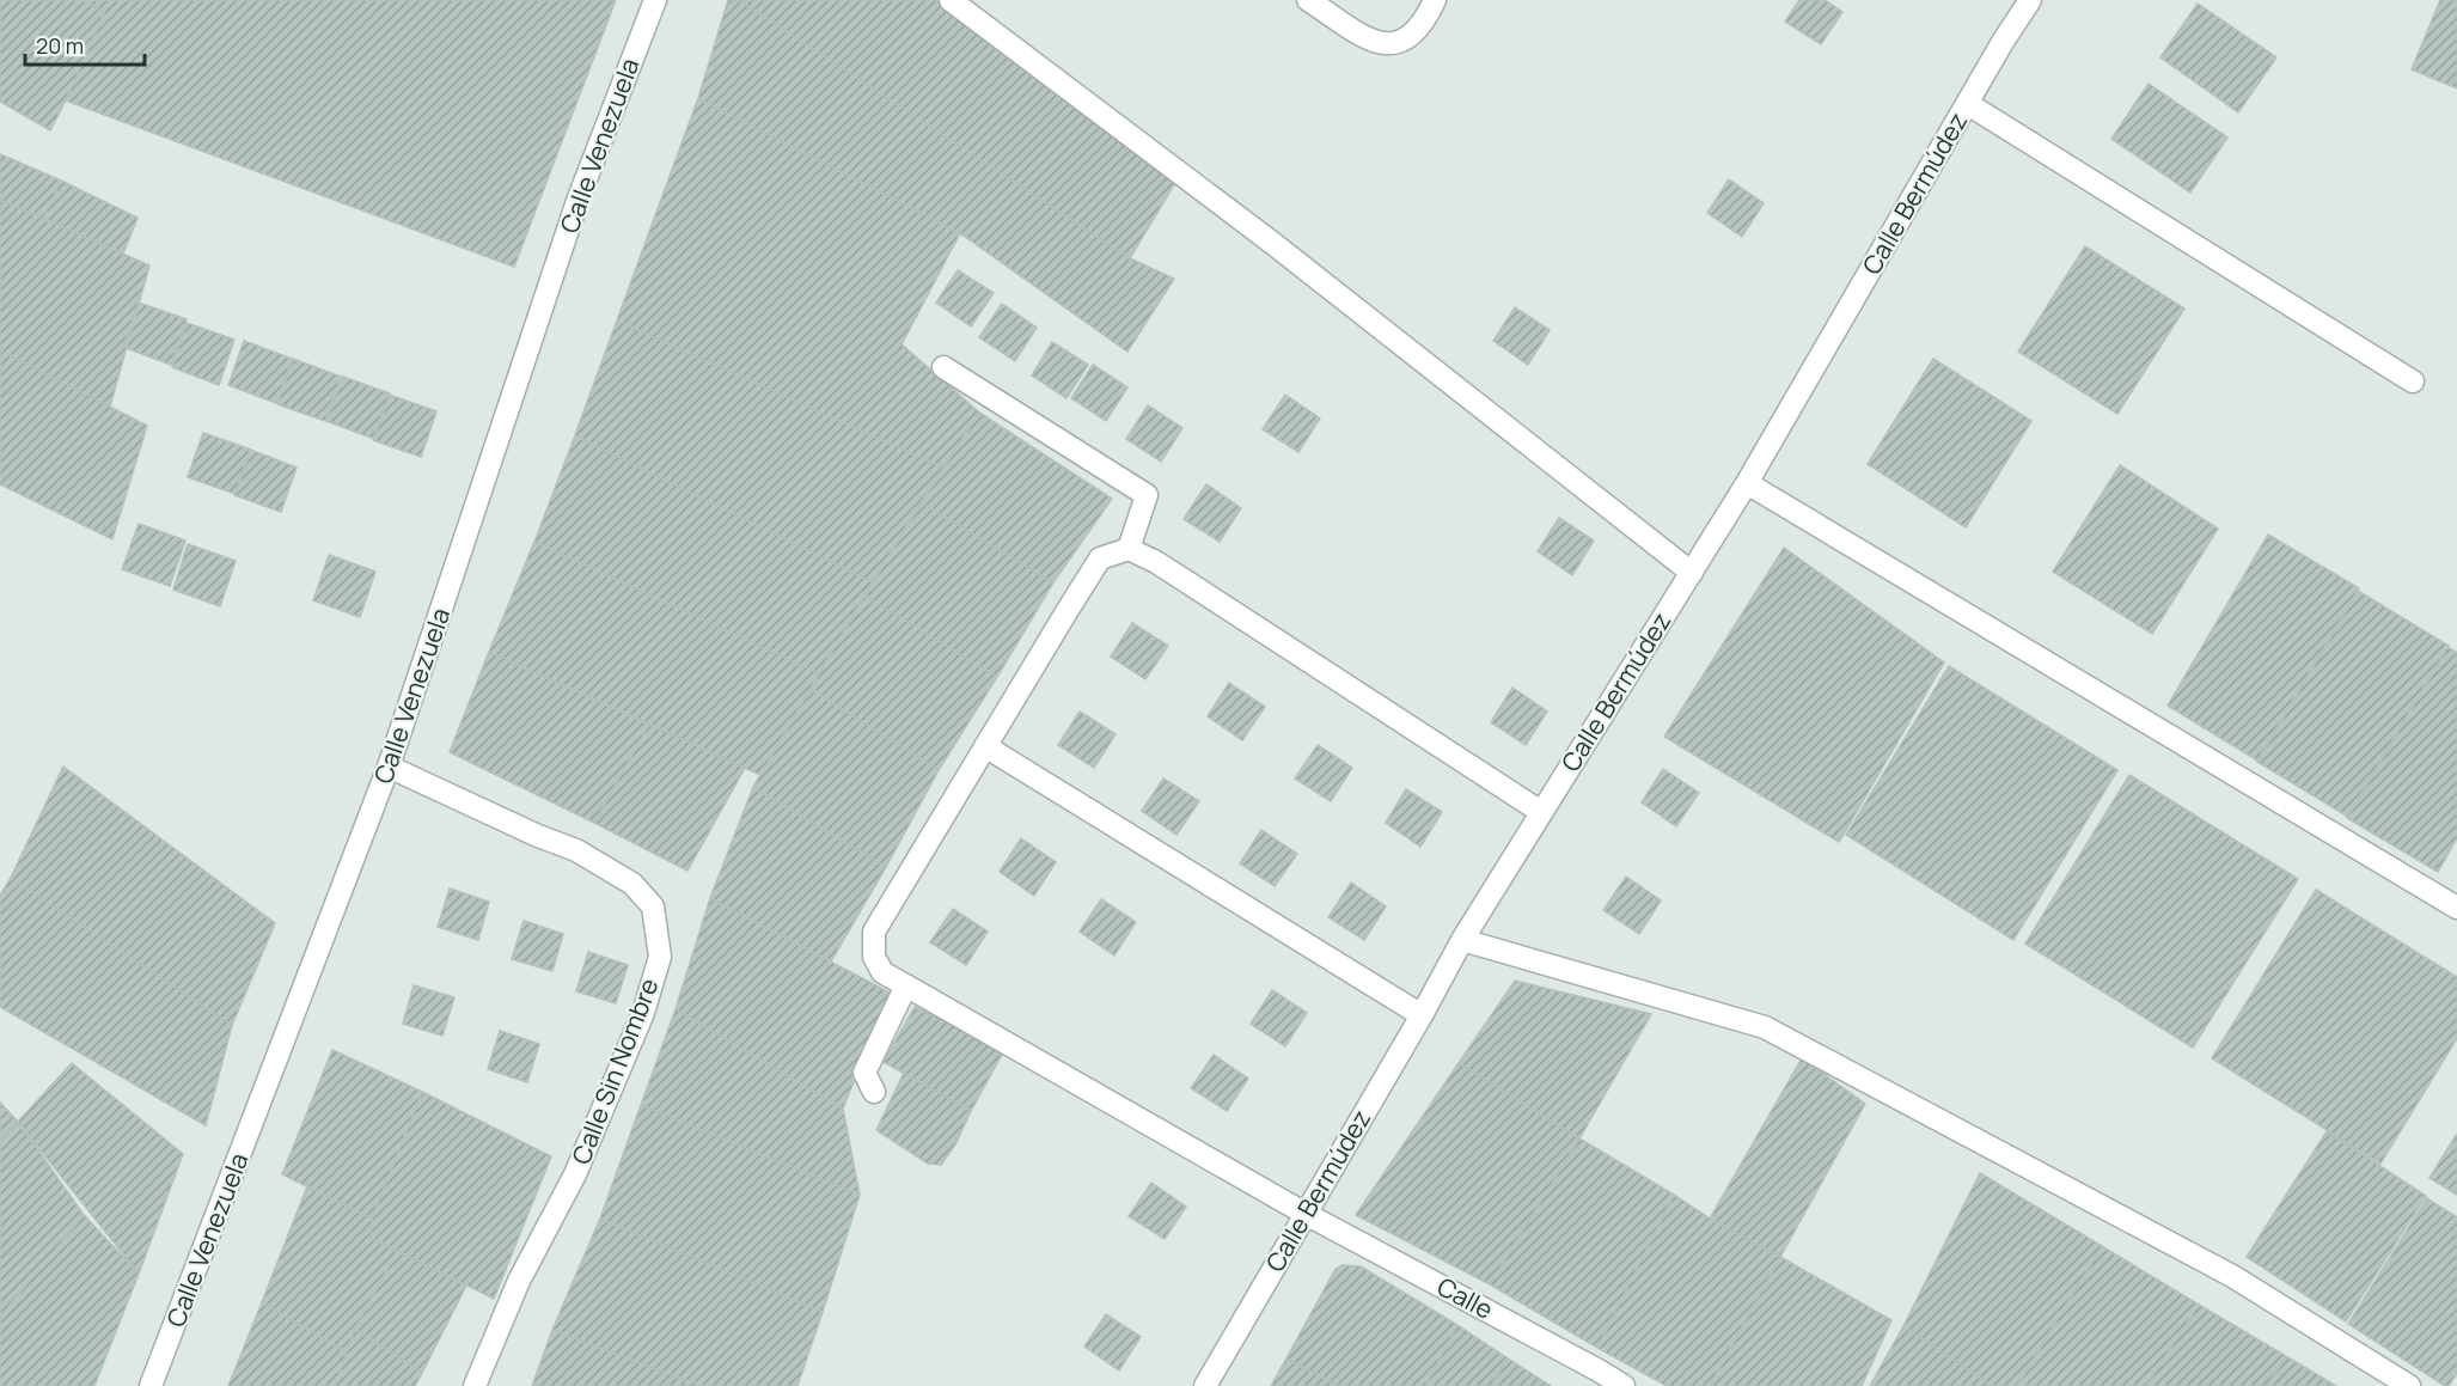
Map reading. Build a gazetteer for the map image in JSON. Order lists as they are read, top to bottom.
{
  "streets": {
    "street": [
      "Calle Venezuela",
      "Calle Bermúdez",
      "Calle Sin Nombre",
      "Calle"
    ]
  },
  "crossings": [
    ["Calle Venezuela", "Calle Sin Nombre"],
    ["Calle Bermúdez", "Calle"]
  ],
  "scale_bar": "20 m"
}
